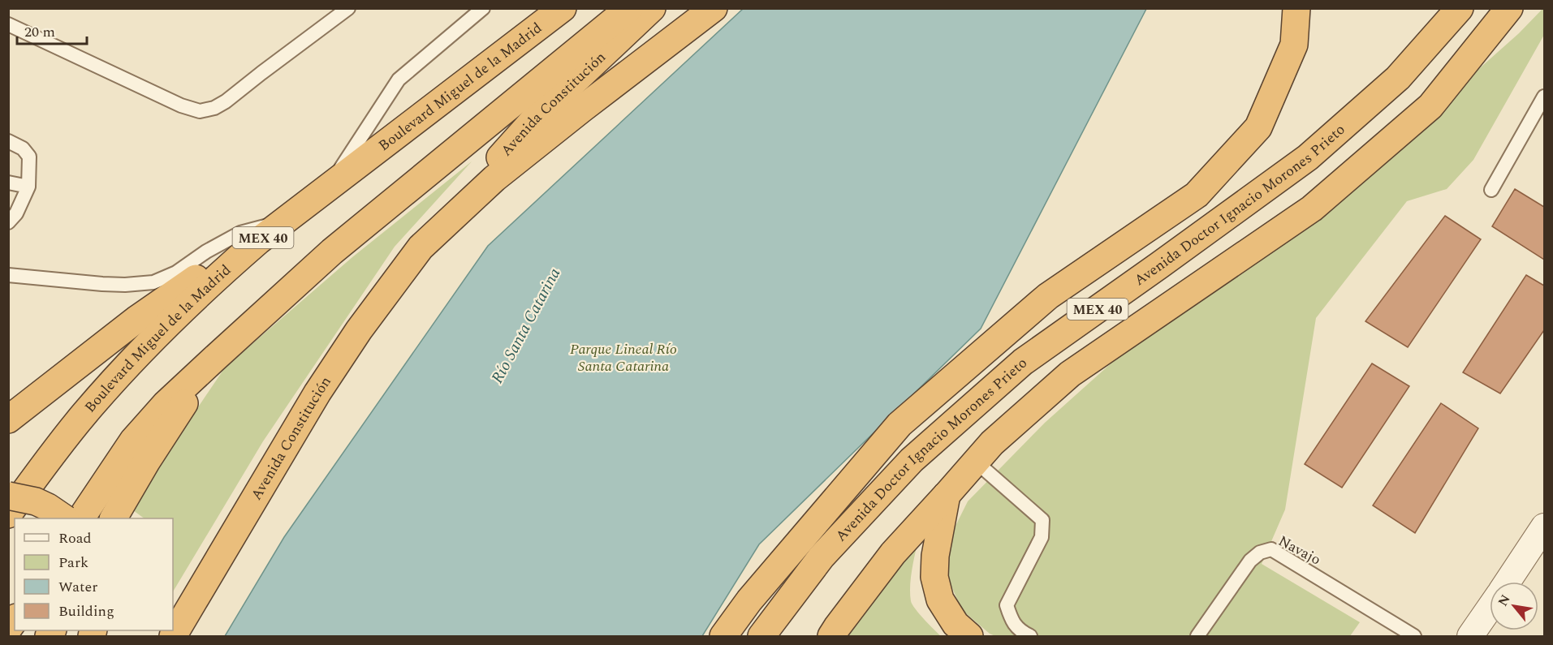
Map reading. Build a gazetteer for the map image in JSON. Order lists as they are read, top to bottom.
{
  "streets": {
    "highway": [
      "Boulevard Miguel de la Madrid",
      "Avenida Constitución",
      "Avenida Doctor Ignacio Morones Prieto",
      "MEX 40"
    ],
    "lane": ["Navajo"]
  },
  "water": ["Río Santa Catarina"],
  "parks": ["Parque Lineal Río Santa Catarina"],
  "legend": [
    "Road",
    "Park",
    "Water",
    "Building"
  ],
  "scale_bar": "20 m",
  "north": "top left"
}
